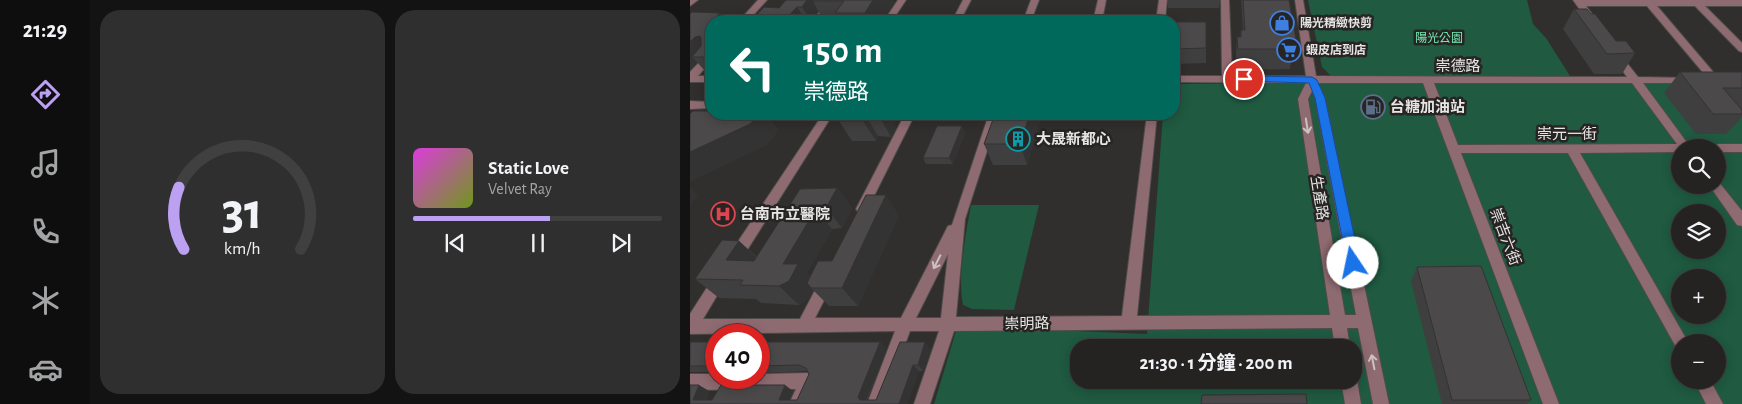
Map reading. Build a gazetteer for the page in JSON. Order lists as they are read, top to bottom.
{
  "streets": {
    "street": [
      "崇德路",
      "崇元一街",
      "生產路",
      "崇吉六街",
      "崇明路"
    ]
  },
  "crossings": [
    ["崇德路", "生產路"],
    ["崇德路", "崇吉六街"],
    ["崇元一街", "崇吉六街"],
    ["生產路", "崇明路"]
  ],
  "parks": ["陽光公園"],
  "places": {
    "shop": ["陽光精緻快剪"],
    "supermarket": ["蝦皮店到店"],
    "fuel station": ["台糖加油站"],
    "building": ["大晟新都心"],
    "hospital": ["台南市立醫院"]
  },
  "page": {
    "tabs": "21:29",
    "turn": ["150 m", "崇德路"],
    "map_buttons": ["+", "−"],
    "song": ["Static Love", "Velvet Ray"],
    "limit": "40",
    "trip": "21:30 · 1 分鐘 · 200 m",
    "gauge": ["31", "km/h"]
  }
}
